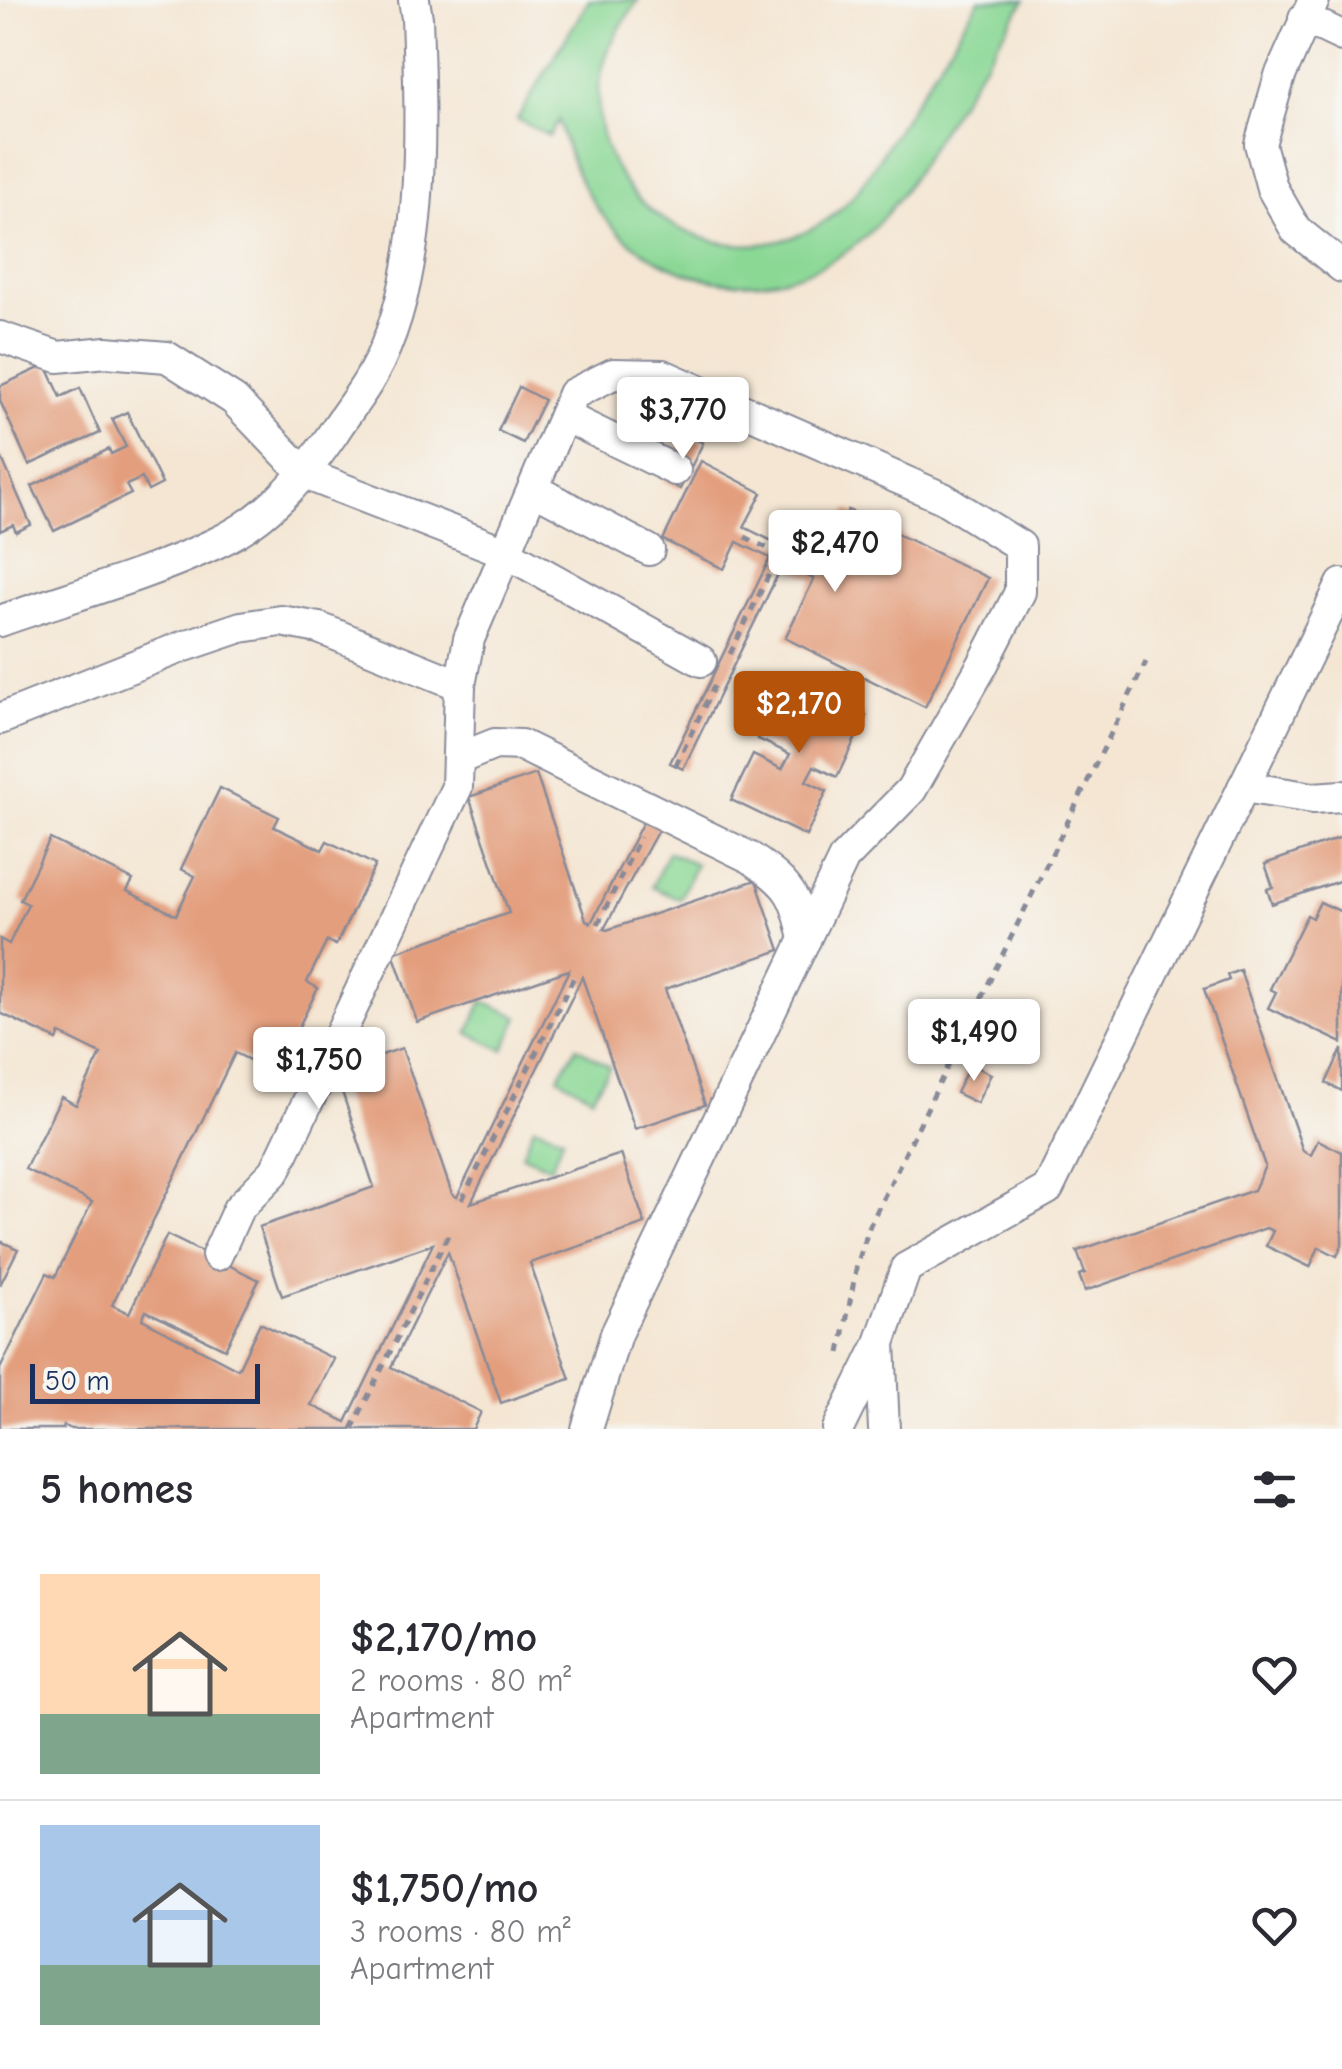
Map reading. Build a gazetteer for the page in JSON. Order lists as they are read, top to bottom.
{
  "scale_bar": "50 m",
  "page": {
    "price": [
      "$3,770",
      "$2,470",
      "$2,170",
      "$1,490",
      "$1,750"
    ],
    "scale": "50 m",
    "heading": "5 homes",
    "list": [
      {
        "name": "$2,170/mo",
        "note": "2 rooms · 80 m² · Apartment"
      },
      {
        "name": "$1,750/mo",
        "note": "3 rooms · 80 m² · Apartment"
      }
    ]
  }
}
